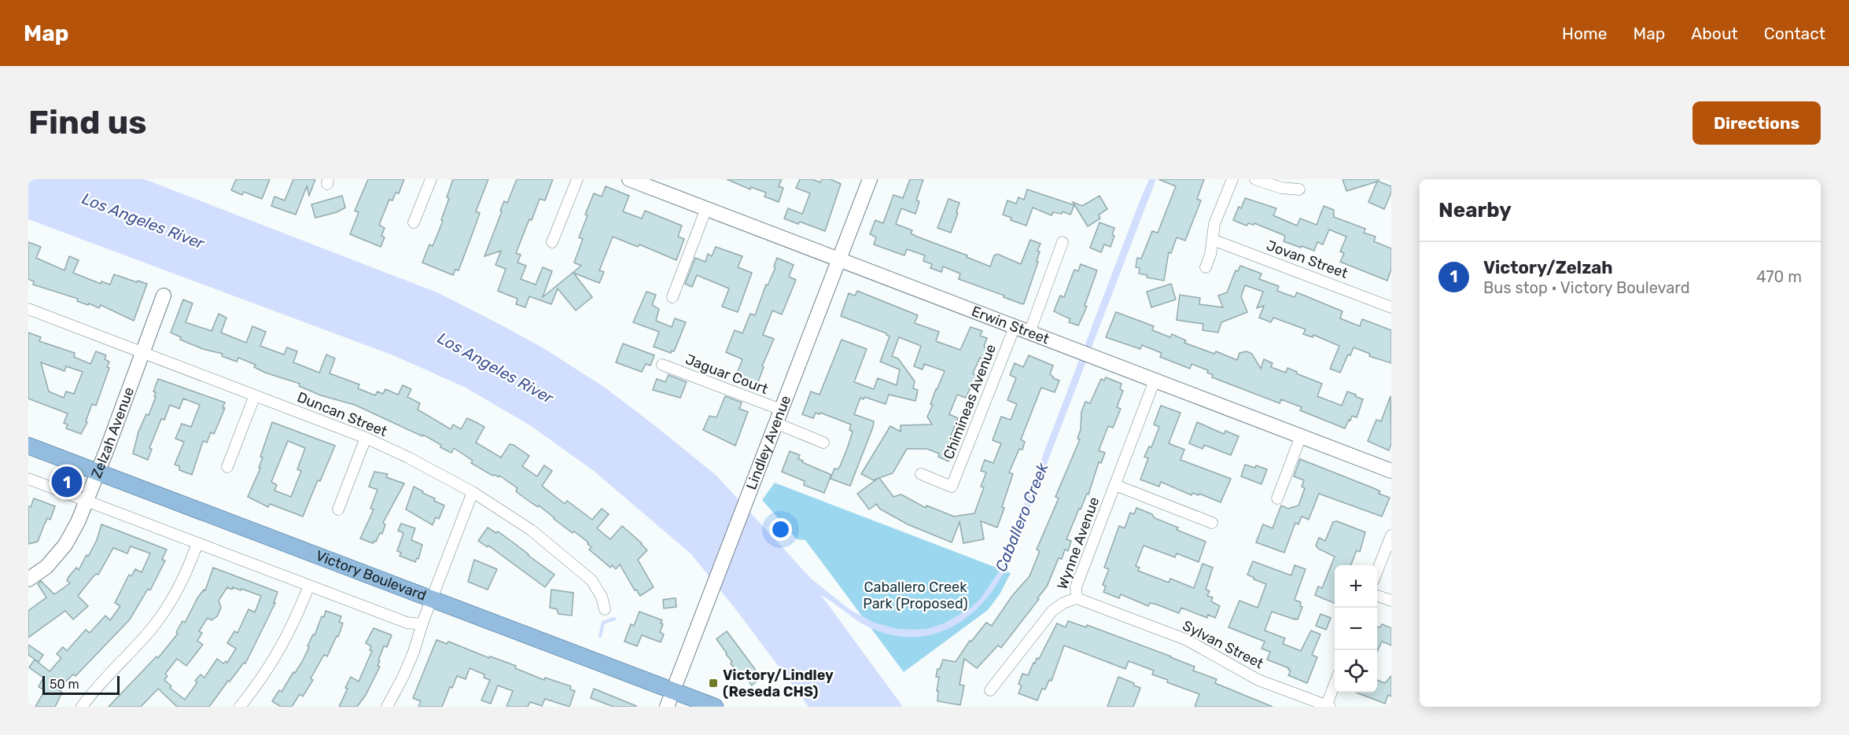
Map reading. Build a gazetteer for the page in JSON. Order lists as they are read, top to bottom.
{
  "streets": {
    "main road": ["Victory Boulevard"],
    "street": [
      "Jovan Street",
      "Erwin Street",
      "Jaguar Court",
      "Chimineas Avenue",
      "Duncan Street",
      "Zelzah Avenue",
      "Lindley Avenue",
      "Wynne Avenue",
      "Sylvan Street"
    ]
  },
  "crossings": [
    ["Erwin Street", "Chimineas Avenue"],
    ["Erwin Street", "Lindley Avenue"],
    ["Erwin Street", "Wynne Avenue"],
    ["Jaguar Court", "Lindley Avenue"],
    ["Duncan Street", "Zelzah Avenue"],
    ["Zelzah Avenue", "Victory Boulevard"],
    ["Lindley Avenue", "Victory Boulevard"],
    ["Wynne Avenue", "Sylvan Street"]
  ],
  "water": ["Los Angeles River", "Caballero Creek"],
  "parks": ["Caballero Creek Park (Proposed)"],
  "places": {
    "transit": ["Victory/Lindley (Reseda CHS)"]
  },
  "scale_bar": "50 m",
  "page": {
    "header": "Map",
    "nav": [
      "Home",
      "Map",
      "About",
      "Contact"
    ],
    "buttons": "Directions",
    "title": "Find us",
    "heading": "Nearby",
    "list": [
      {
        "mark": "1",
        "name": "Victory/Zelzah",
        "note": "Bus stop · Victory Boulevard",
        "value": "470 m"
      }
    ],
    "pins": "1",
    "map_buttons": ["+", "−"],
    "scale": "50 m"
  }
}
